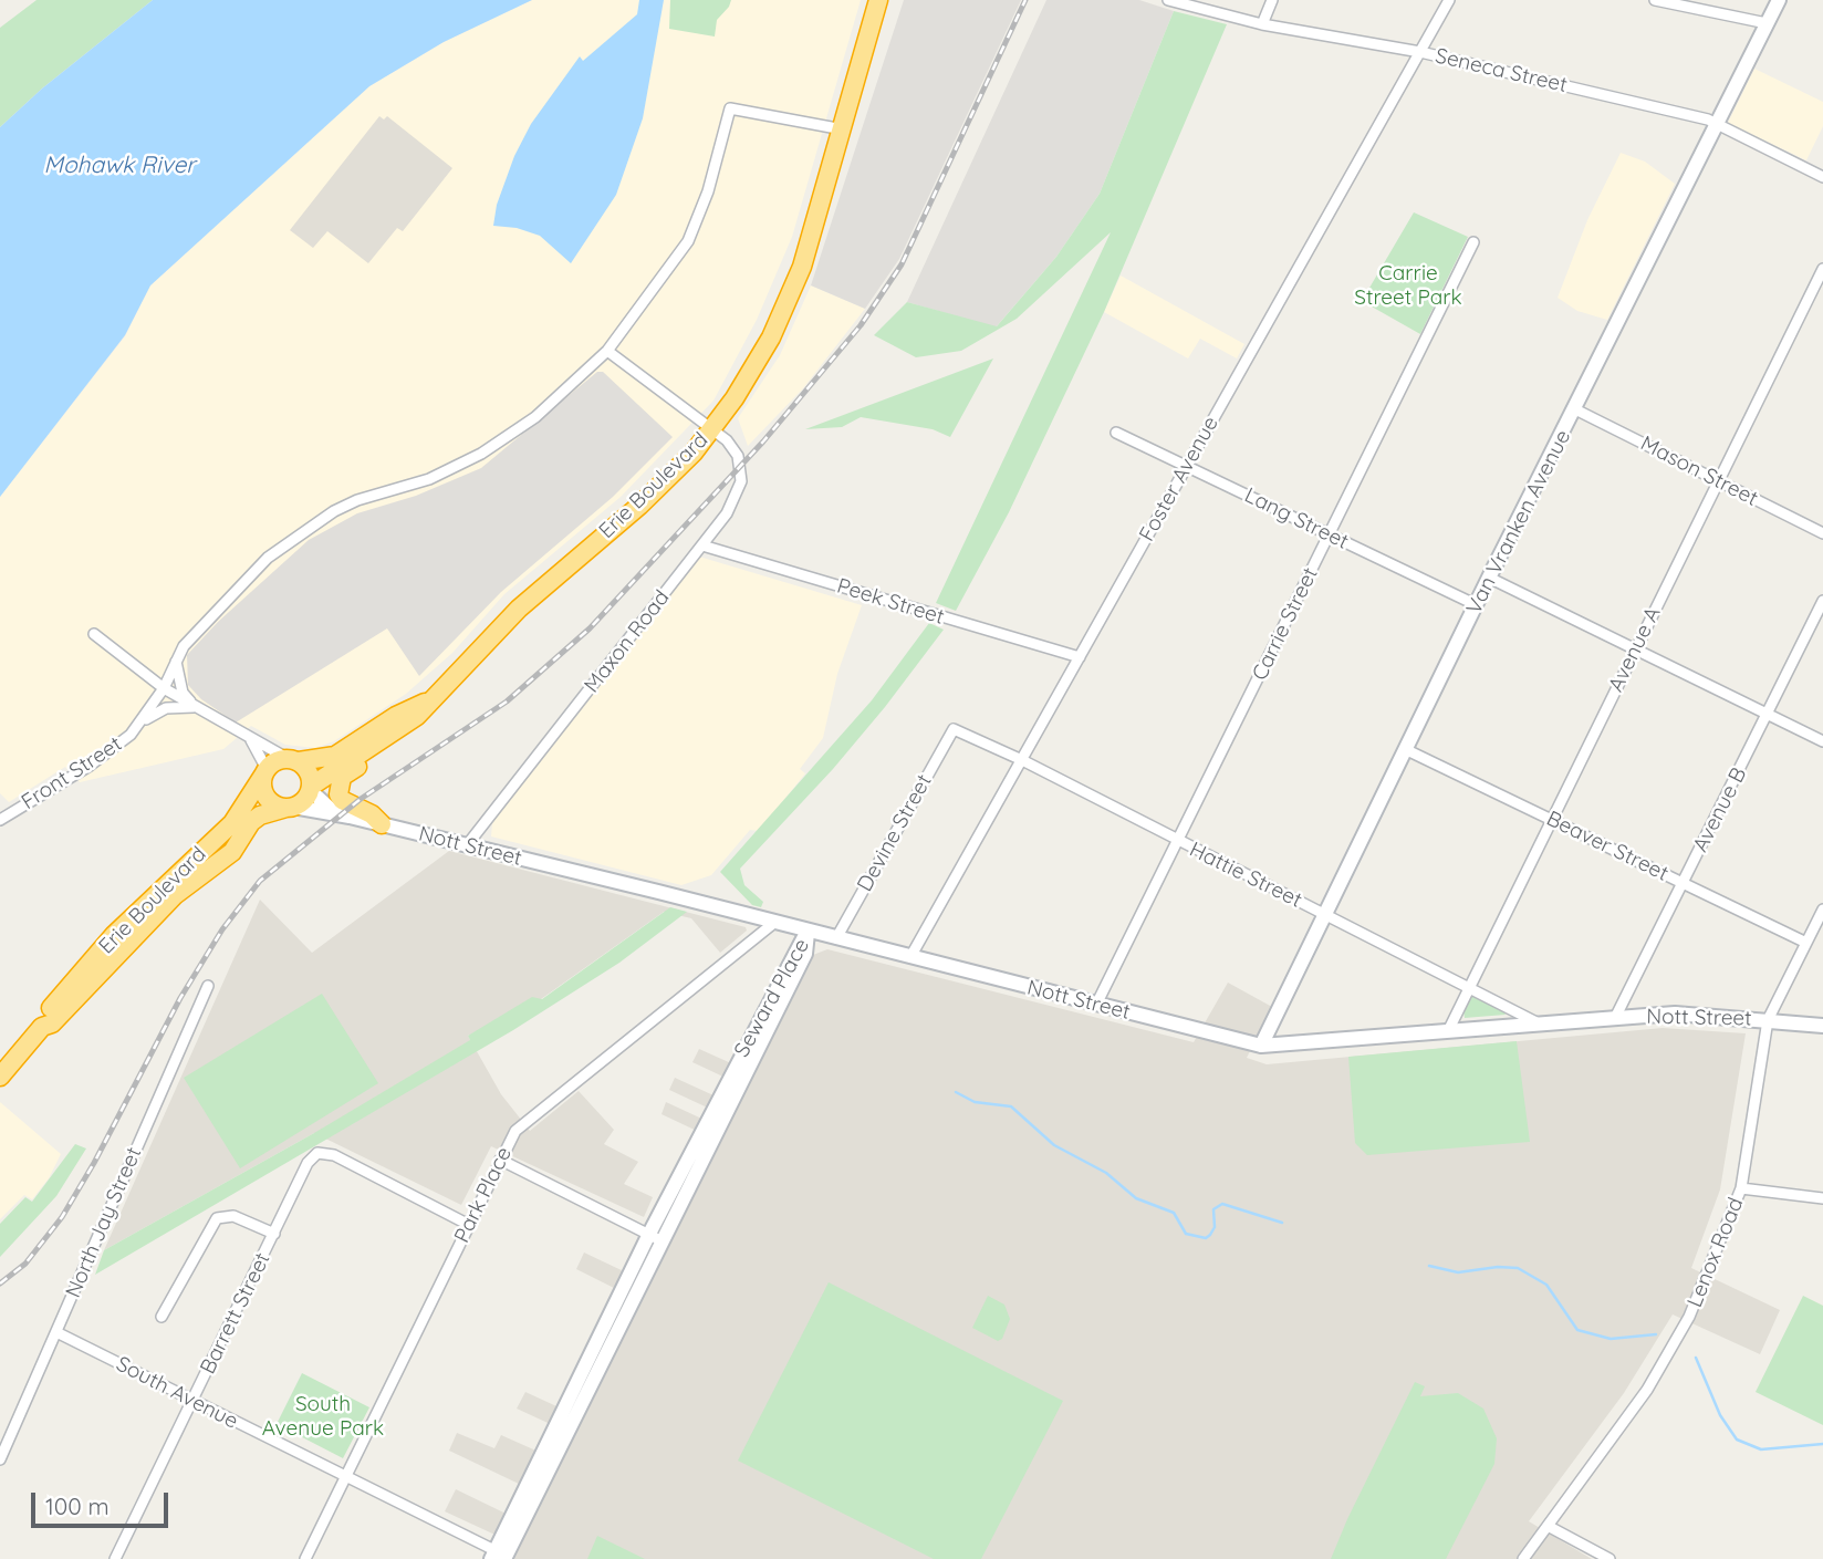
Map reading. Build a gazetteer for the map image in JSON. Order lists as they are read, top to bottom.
{
  "streets": {
    "highway": ["Erie Boulevard"],
    "street": [
      "Seneca Street",
      "Mason Street",
      "Foster Avenue",
      "Lang Street",
      "Van Vranken Avenue",
      "Peek Street",
      "Carrie Street",
      "Maxon Road",
      "Avenue A",
      "Front Street",
      "Avenue B",
      "Devine Street",
      "Nott Street",
      "Beaver Street",
      "Hattie Street",
      "Seward Place",
      "Park Place",
      "North Jay Street",
      "Lenox Road",
      "Barrett Street",
      "South Avenue"
    ]
  },
  "crossings": [
    ["Seneca Street", "Foster Avenue"],
    ["Seneca Street", "Van Vranken Avenue"],
    ["Mason Street", "Van Vranken Avenue"],
    ["Mason Street", "Avenue A"],
    ["Foster Avenue", "Lang Street"],
    ["Foster Avenue", "Peek Street"],
    ["Foster Avenue", "Nott Street"],
    ["Foster Avenue", "Hattie Street"],
    ["Erie Boulevard", "Maxon Road"],
    ["Erie Boulevard", "Front Street"],
    ["Erie Boulevard", "Nott Street"],
    ["Lang Street", "Van Vranken Avenue"],
    ["Lang Street", "Carrie Street"],
    ["Van Vranken Avenue", "Nott Street"],
    ["Van Vranken Avenue", "Beaver Street"],
    ["Van Vranken Avenue", "Hattie Street"],
    ["Peek Street", "Maxon Road"],
    ["Carrie Street", "Nott Street"],
    ["Carrie Street", "Hattie Street"],
    ["Maxon Road", "Front Street"],
    ["Maxon Road", "Nott Street"],
    ["Avenue A", "Nott Street"],
    ["Avenue A", "Beaver Street"],
    ["Avenue A", "Hattie Street"],
    ["Avenue B", "Nott Street"],
    ["Avenue B", "Beaver Street"],
    ["Devine Street", "Nott Street"],
    ["Devine Street", "Hattie Street"],
    ["Nott Street", "Hattie Street"],
    ["Nott Street", "Seward Place"],
    ["Nott Street", "Park Place"],
    ["Nott Street", "Lenox Road"],
    ["Beaver Street", "Lenox Road"],
    ["Seward Place", "South Avenue"],
    ["Park Place", "Barrett Street"],
    ["Park Place", "South Avenue"],
    ["North Jay Street", "South Avenue"],
    ["Barrett Street", "South Avenue"]
  ],
  "water": ["Mohawk River"],
  "parks": ["Carrie Street Park", "South Avenue Park"],
  "scale_bar": "100 m"
}
